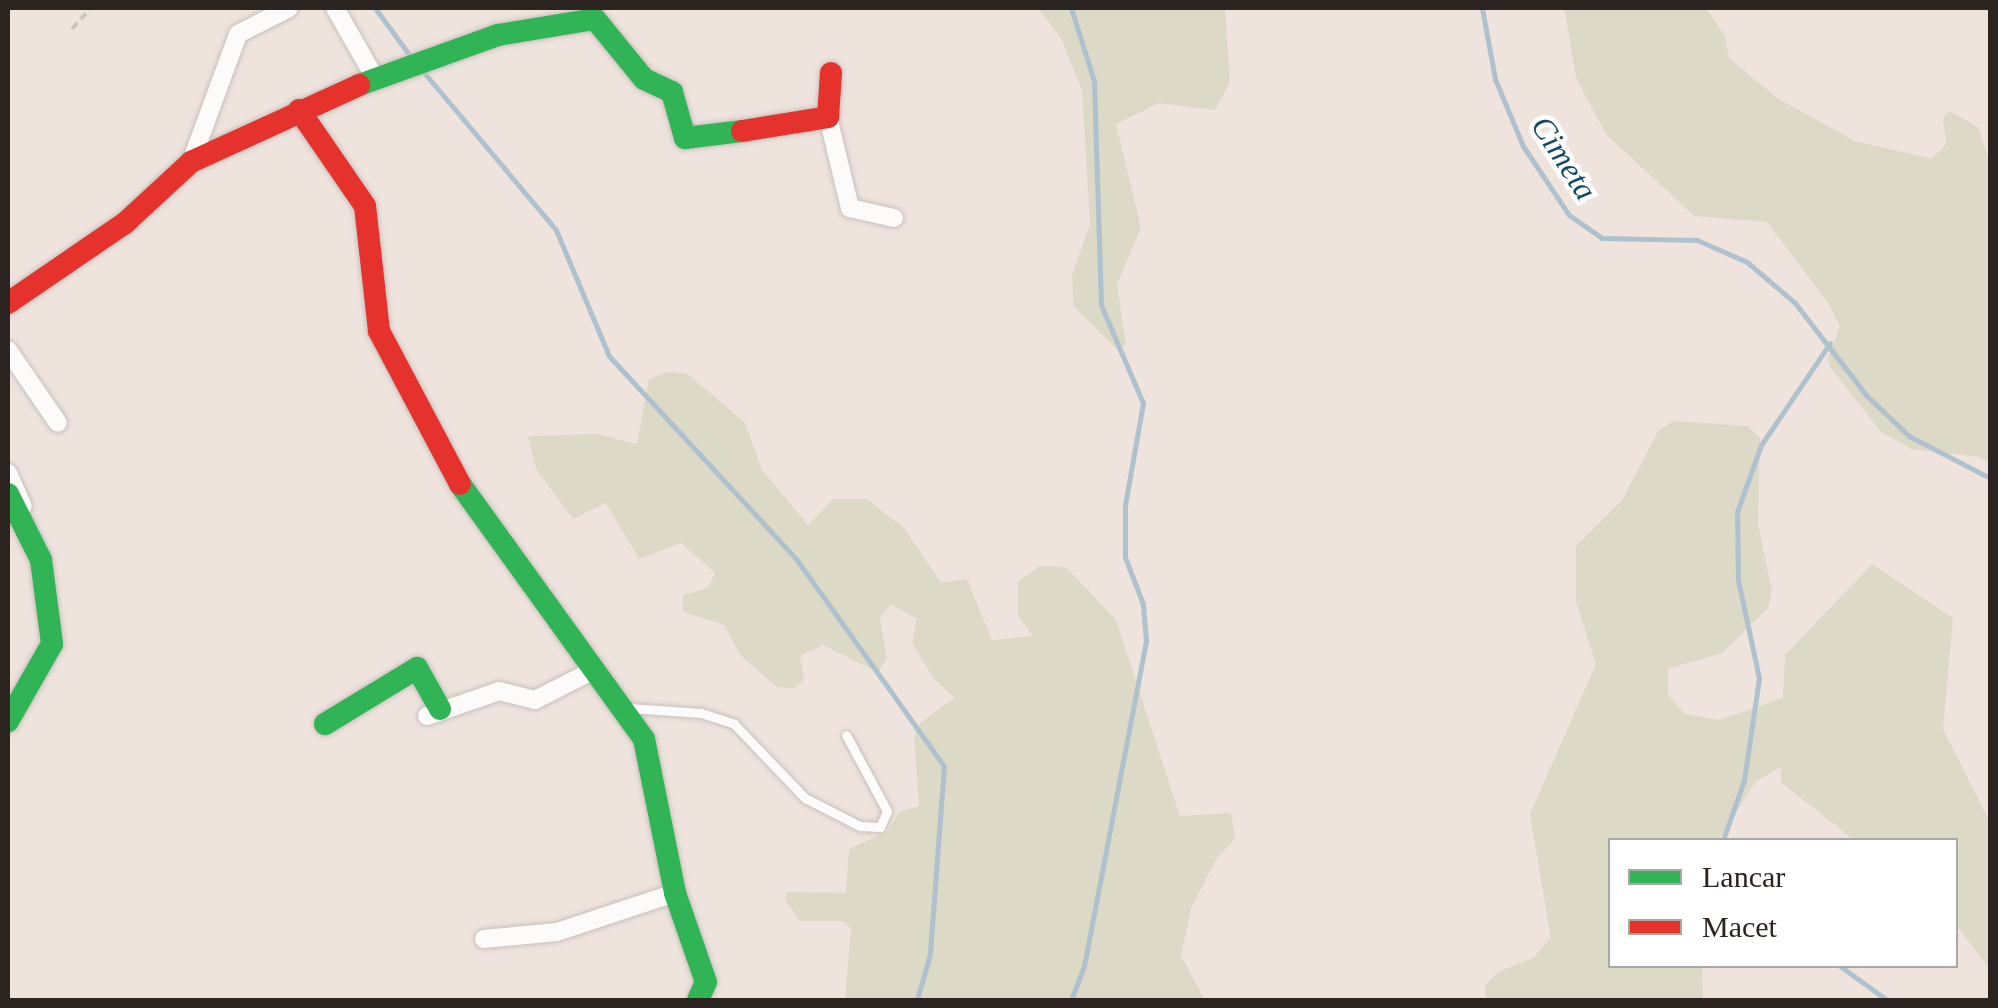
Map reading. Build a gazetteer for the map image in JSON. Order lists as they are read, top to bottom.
{
  "water": ["Cimeta"],
  "legend": ["Lancar", "Macet"]
}
